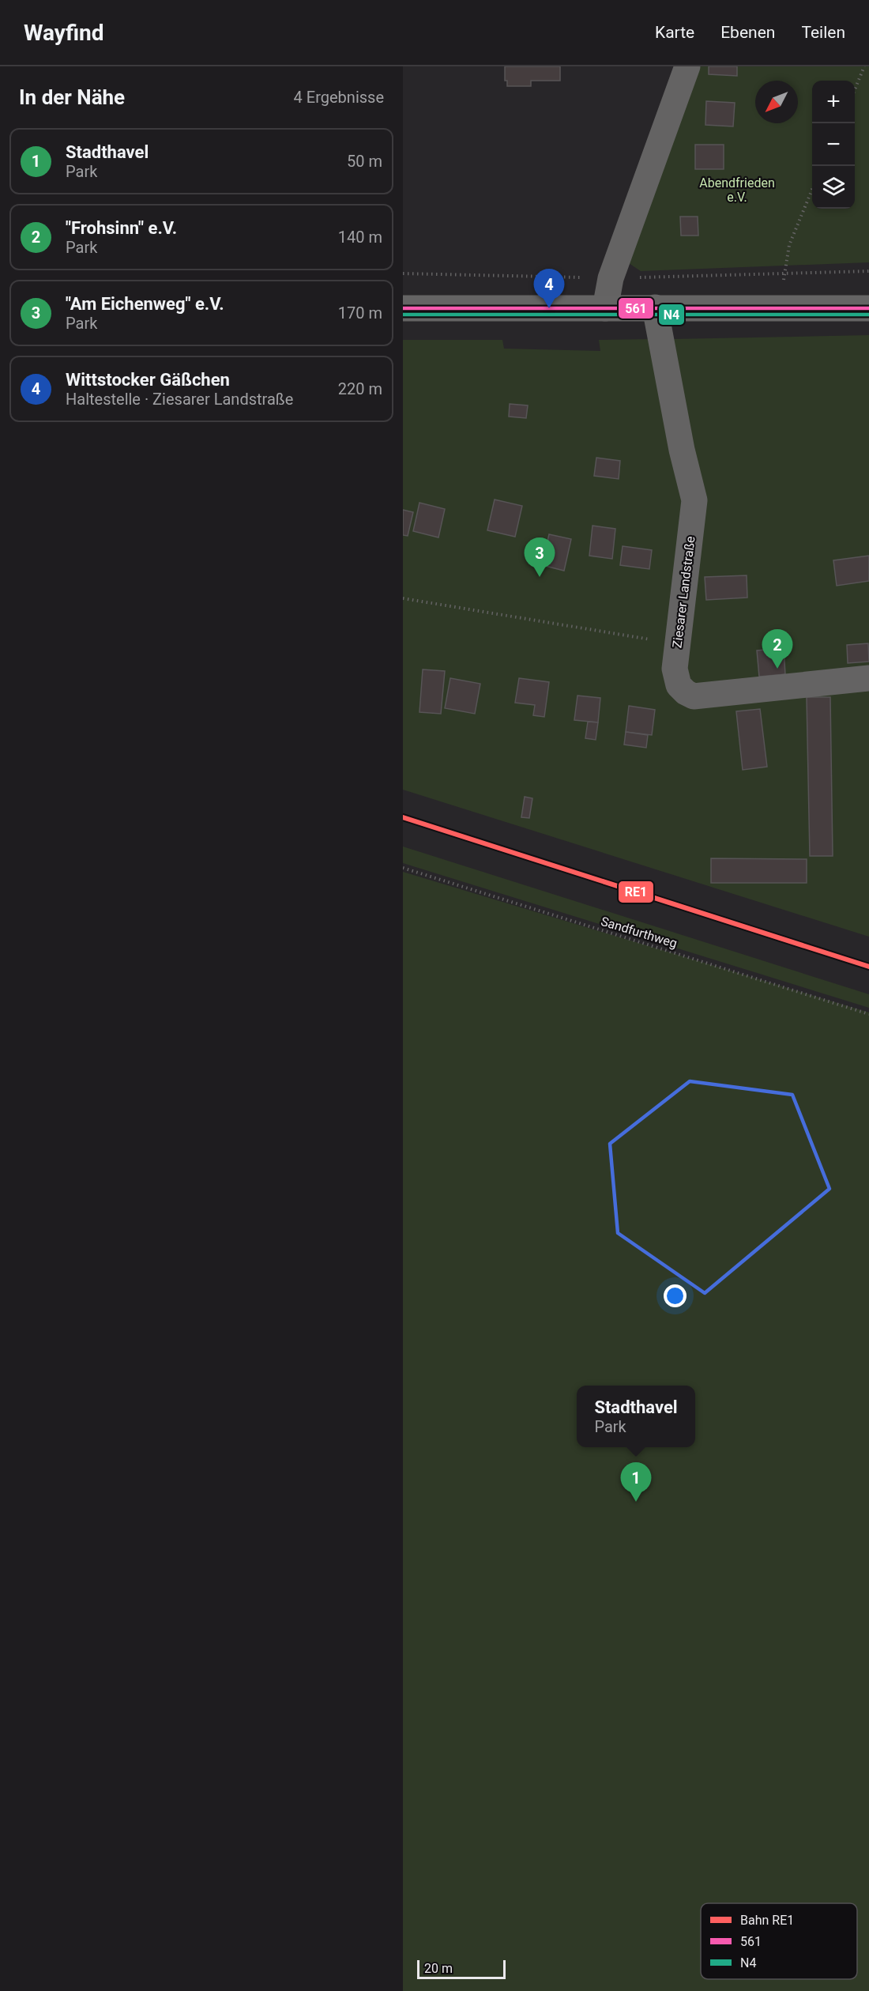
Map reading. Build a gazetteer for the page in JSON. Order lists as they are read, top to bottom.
{
  "streets": {
    "street": ["Ziesarer Landstraße"],
    "path": ["Sandfurthweg"]
  },
  "parks": ["Abendfrieden e.V."],
  "lines": ["transit line 561", "transit line N4", "rail line RE1"],
  "legend": ["Bahn RE1", "561", "N4"],
  "scale_bar": "20 m",
  "north": "bottom left",
  "page": {
    "header": "Wayfind",
    "nav": ["Karte", "Ebenen", "Teilen"],
    "heading": ["In der Nähe", "4 Ergebnisse"],
    "map_buttons": ["+", "−"],
    "list": [
      {
        "mark": "1",
        "name": "Stadthavel",
        "note": "Park",
        "value": "50 m"
      },
      {
        "mark": "2",
        "name": "\"Frohsinn\" e.V.",
        "note": "Park",
        "value": "140 m"
      },
      {
        "mark": "3",
        "name": "\"Am Eichenweg\" e.V.",
        "note": "Park",
        "value": "170 m"
      },
      {
        "mark": "4",
        "name": "Wittstocker Gäßchen",
        "note": "Haltestelle · Ziesarer Landstraße",
        "value": "220 m"
      }
    ],
    "pins": [
      "4",
      "3",
      "2",
      "1"
    ],
    "popup": ["Stadthavel", "Park"],
    "scale": "20 m"
  }
}
